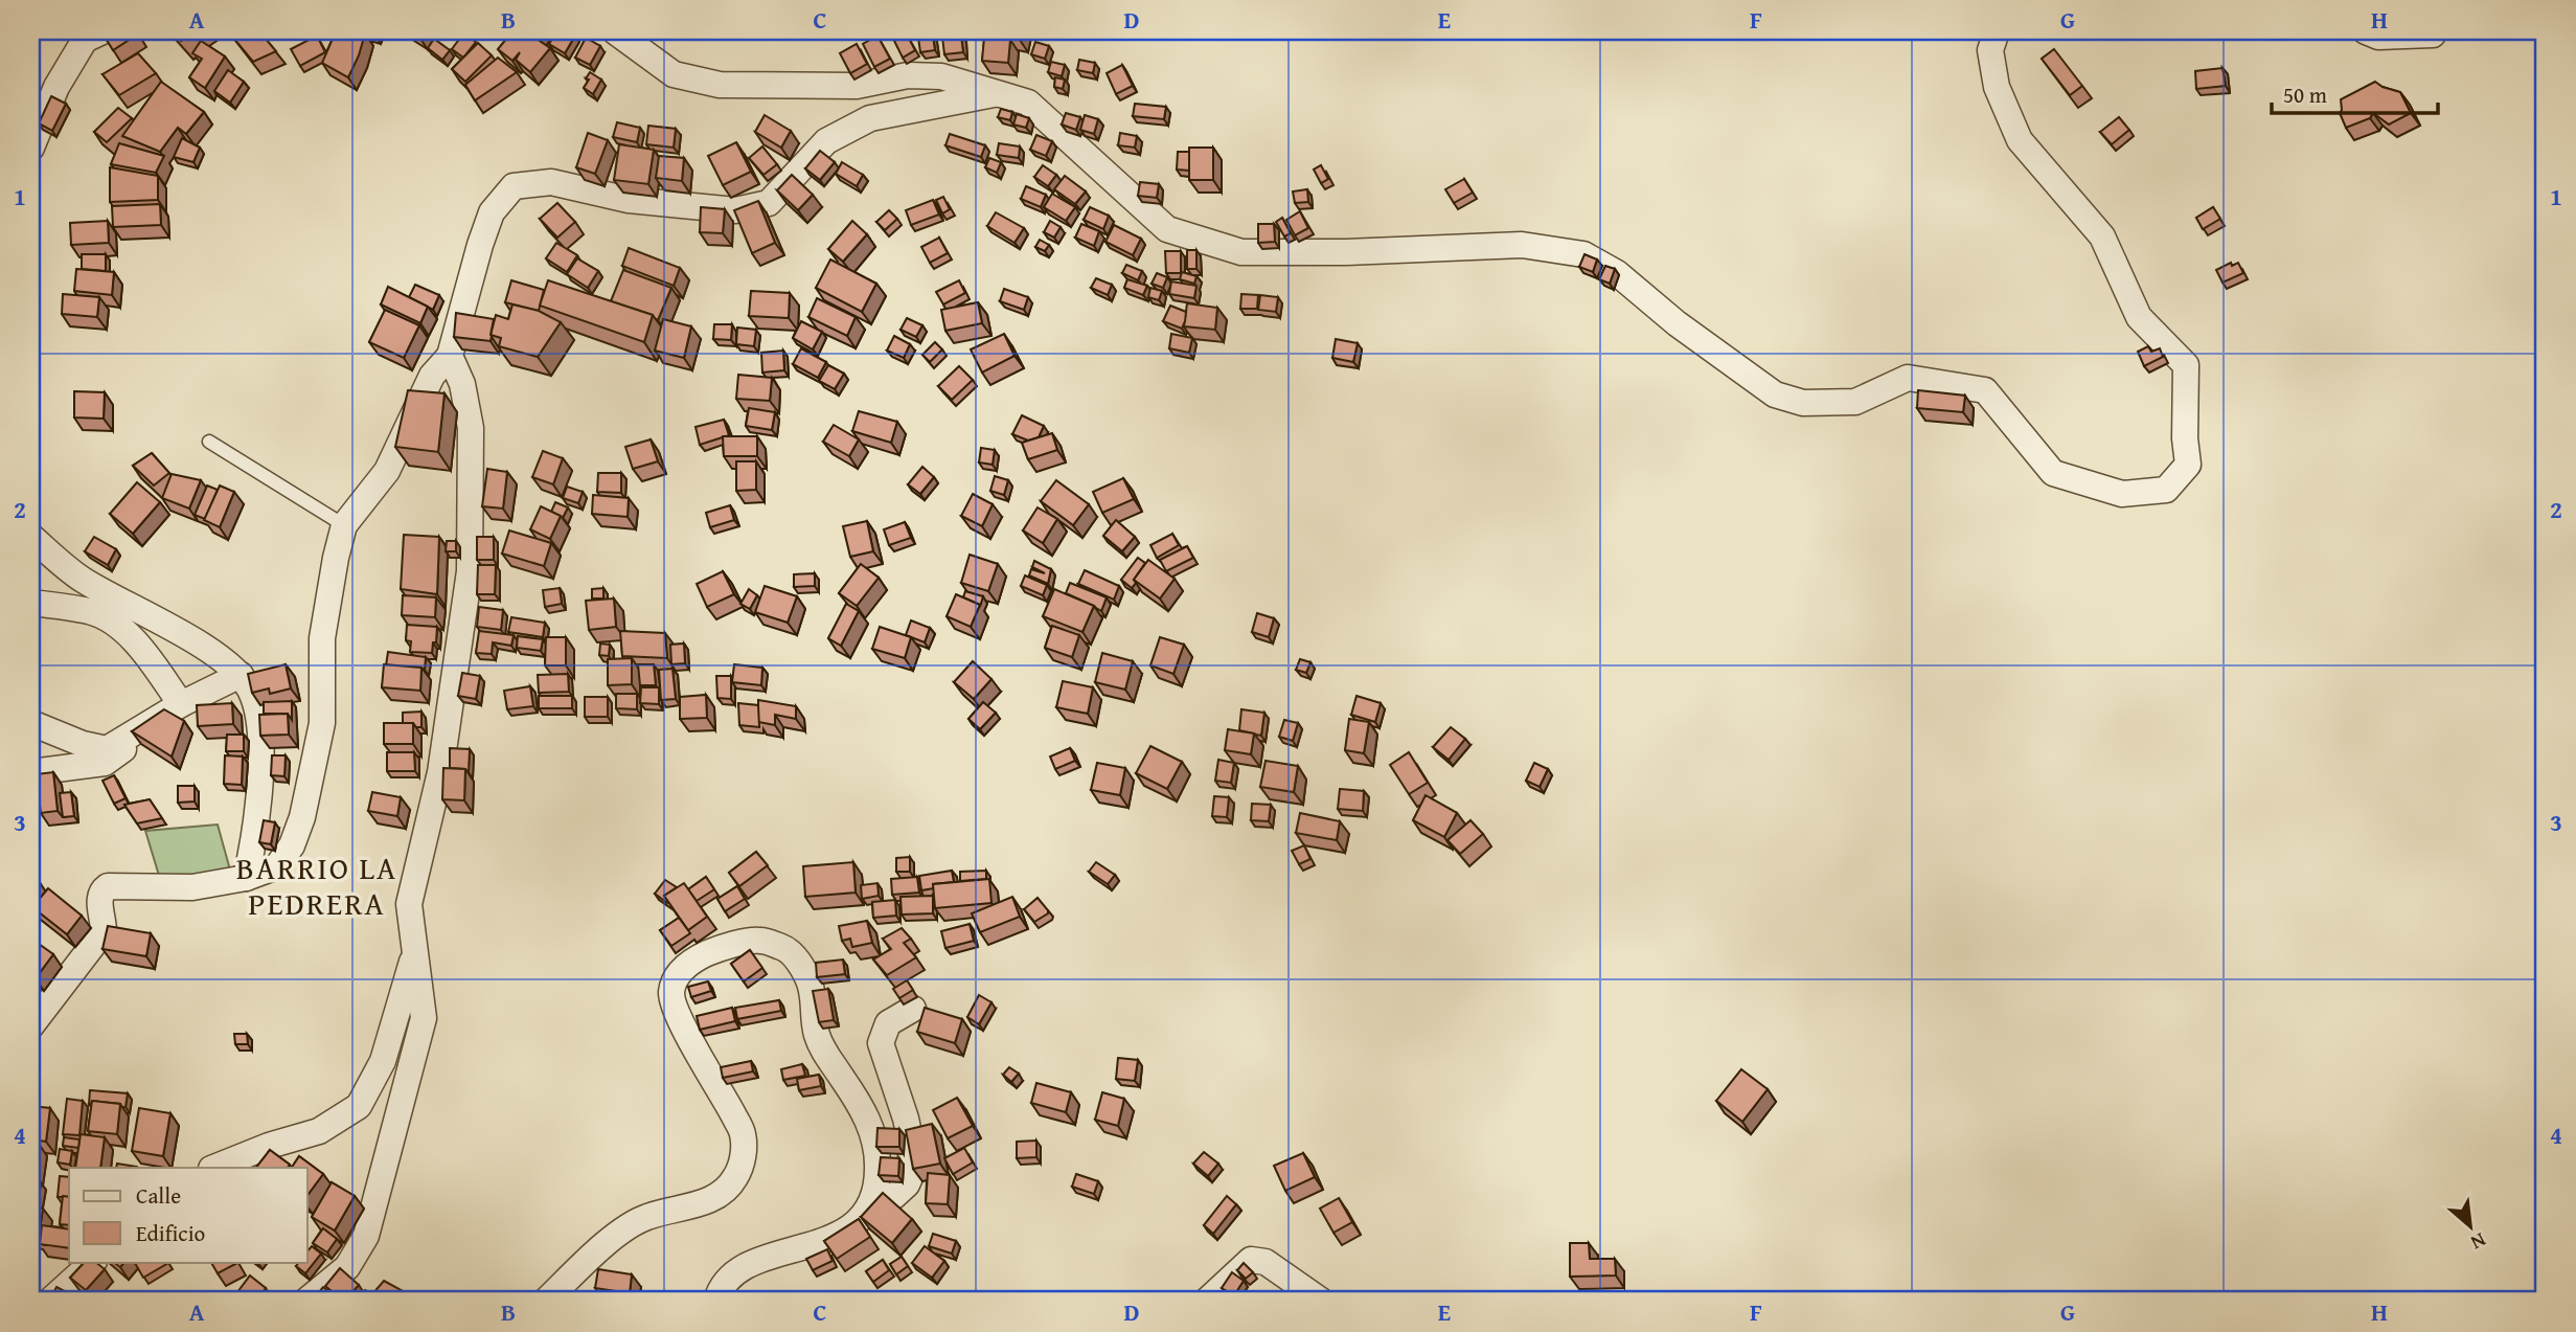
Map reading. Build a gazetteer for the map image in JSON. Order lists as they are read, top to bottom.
{
  "districts": ["BARRIO LA PEDRERA"],
  "legend": ["Calle", "Edificio"],
  "scale_bar": "50 m",
  "north": "bottom right",
  "grid": {
    "columns": [
      "A",
      "B",
      "C",
      "D",
      "E",
      "F",
      "G",
      "H"
    ],
    "rows": [
      "1",
      "2",
      "3",
      "4"
    ]
  }
}
